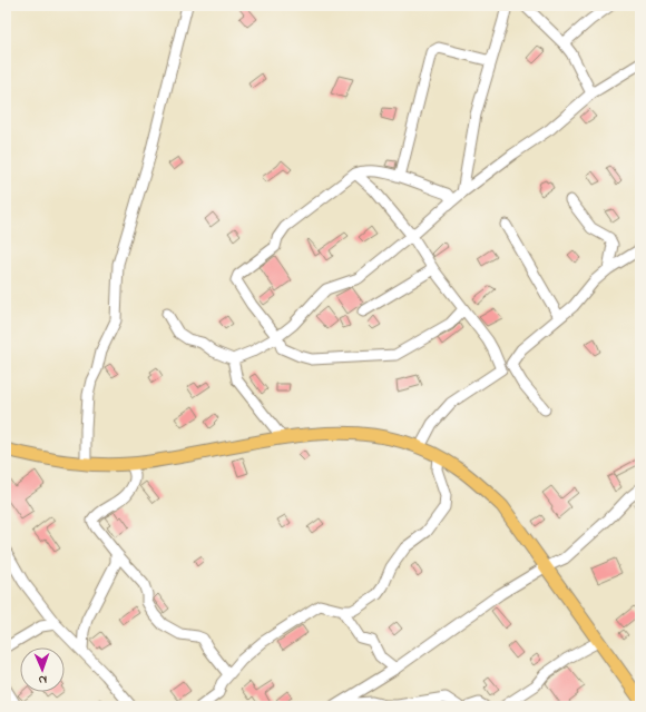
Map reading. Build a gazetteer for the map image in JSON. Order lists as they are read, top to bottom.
{
  "north": "bottom"
}
